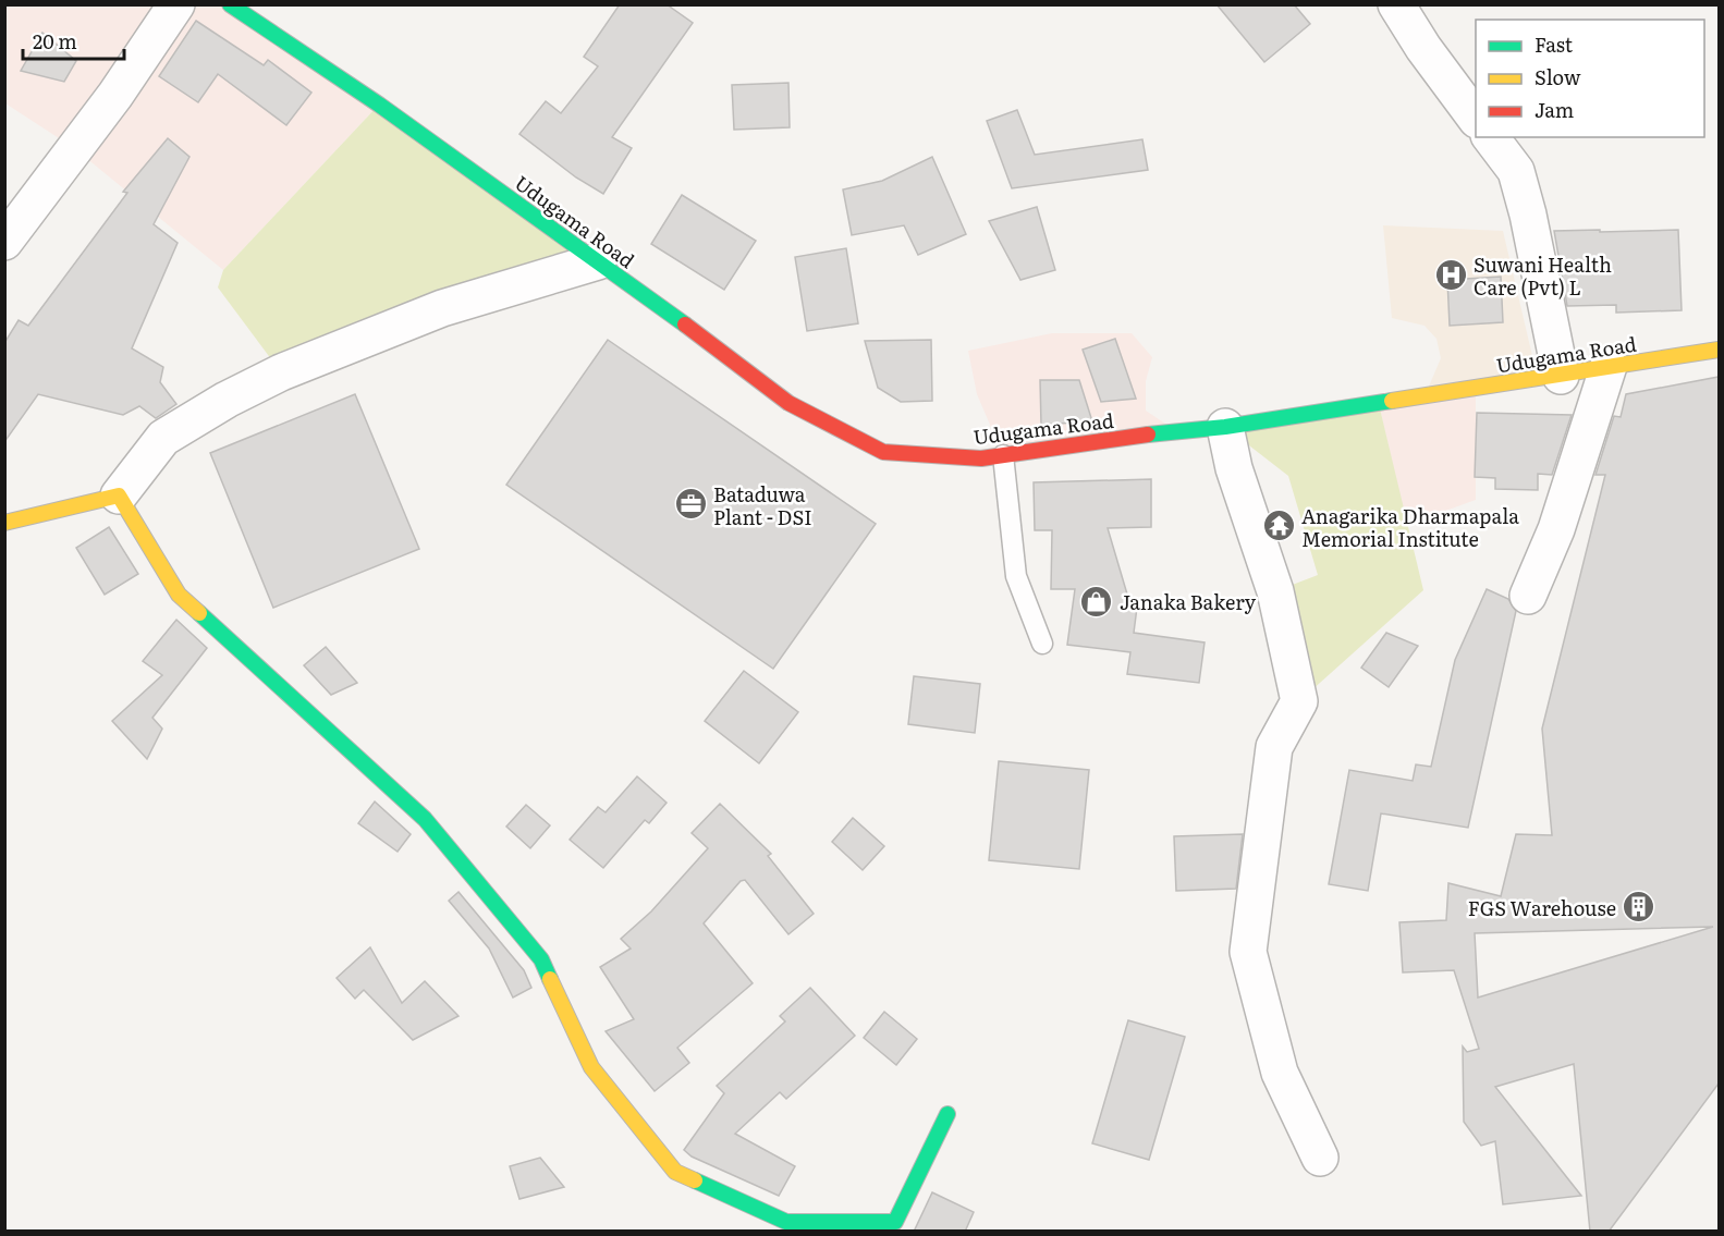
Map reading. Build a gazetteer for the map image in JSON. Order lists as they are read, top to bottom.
{
  "streets": {
    "main road": ["Udugama Road"]
  },
  "places": {
    "hospital": ["Suwani Health Care (Pvt) L"],
    "office": ["Bataduwa Plant - DSI"],
    "temple": ["Anagarika Dharmapala Memorial Institute"],
    "shop": ["Janaka Bakery"],
    "building": ["FGS Warehouse"]
  },
  "legend": ["Fast", "Slow", "Jam"],
  "scale_bar": "20 m"
}
